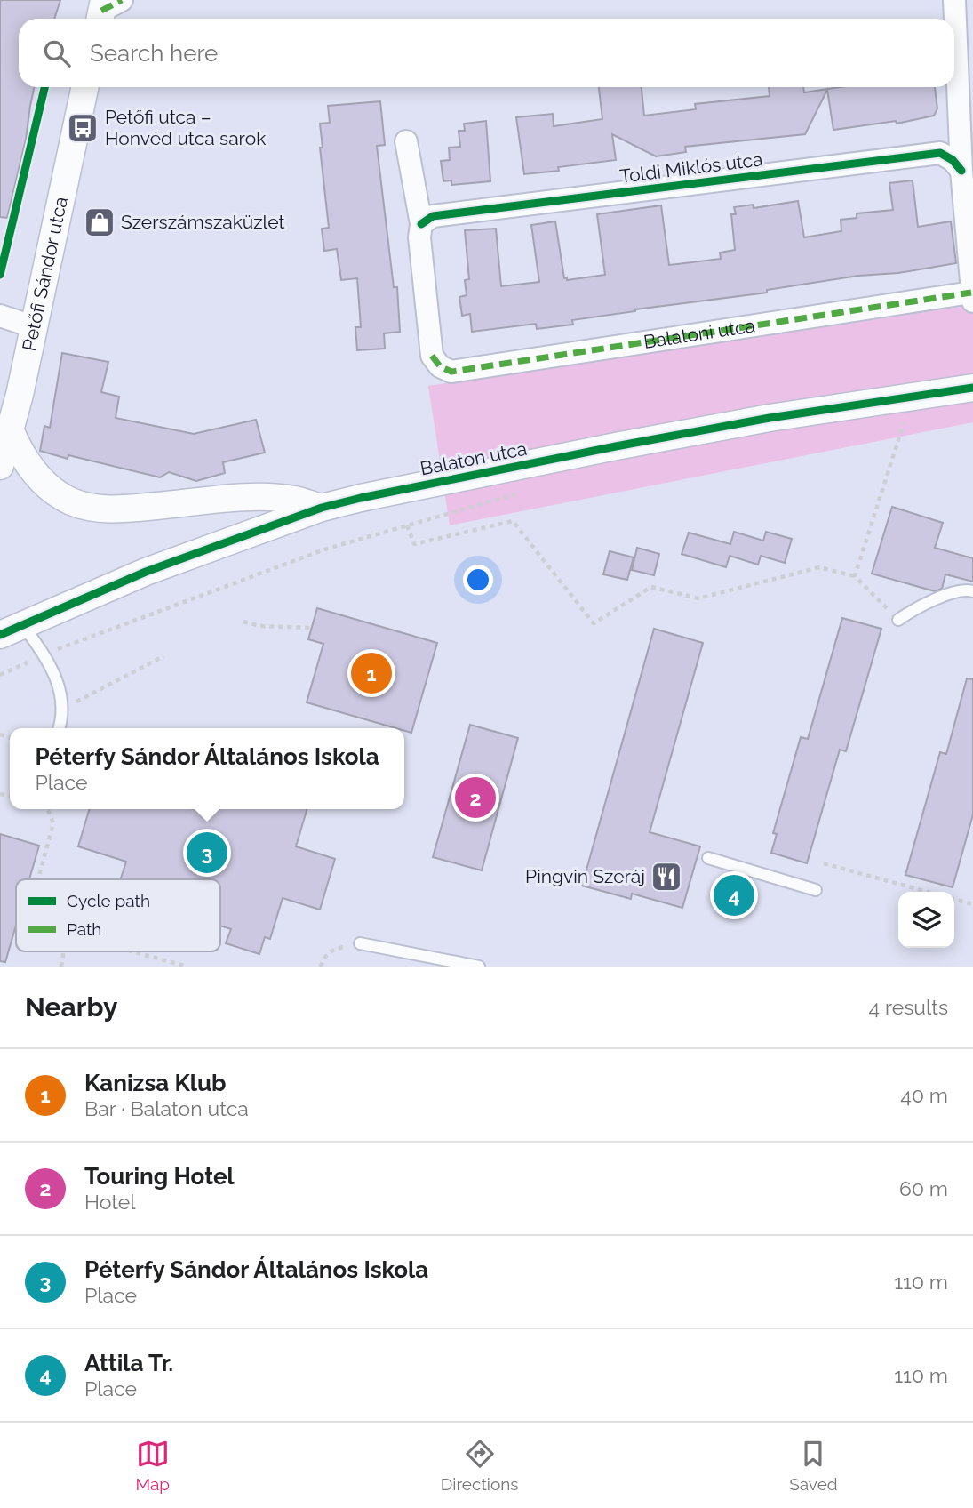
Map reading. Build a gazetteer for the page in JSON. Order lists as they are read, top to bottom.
{
  "streets": {
    "street": [
      "Toldi Miklós utca",
      "Petőfi Sándor utca",
      "Balatoni utca",
      "Balaton utca"
    ]
  },
  "crossings": [
    ["Toldi Miklós utca", "Balatoni utca"]
  ],
  "places": {
    "bus stop": ["Petőfi utca – Honvéd utca sarok"],
    "shop": ["Szerszámszaküzlet"],
    "restaurant": ["Pingvin Szeráj"]
  },
  "legend": ["Cycle path", "Path"],
  "page": {
    "search": "Search here",
    "pins": [
      "1",
      "2",
      "3",
      "4"
    ],
    "popup": ["Péterfy Sándor Általános Iskola", "Place"],
    "heading": ["Nearby", "4 results"],
    "list": [
      {
        "mark": "1",
        "name": "Kanizsa Klub",
        "note": "Bar · Balaton utca",
        "value": "40 m"
      },
      {
        "mark": "2",
        "name": "Touring Hotel",
        "note": "Hotel",
        "value": "60 m"
      },
      {
        "mark": "3",
        "name": "Péterfy Sándor Általános Iskola",
        "note": "Place",
        "value": "110 m"
      },
      {
        "mark": "4",
        "name": "Attila Tr.",
        "note": "Place",
        "value": "110 m"
      }
    ],
    "nav": ["Map", "Directions", "Saved"]
  }
}
